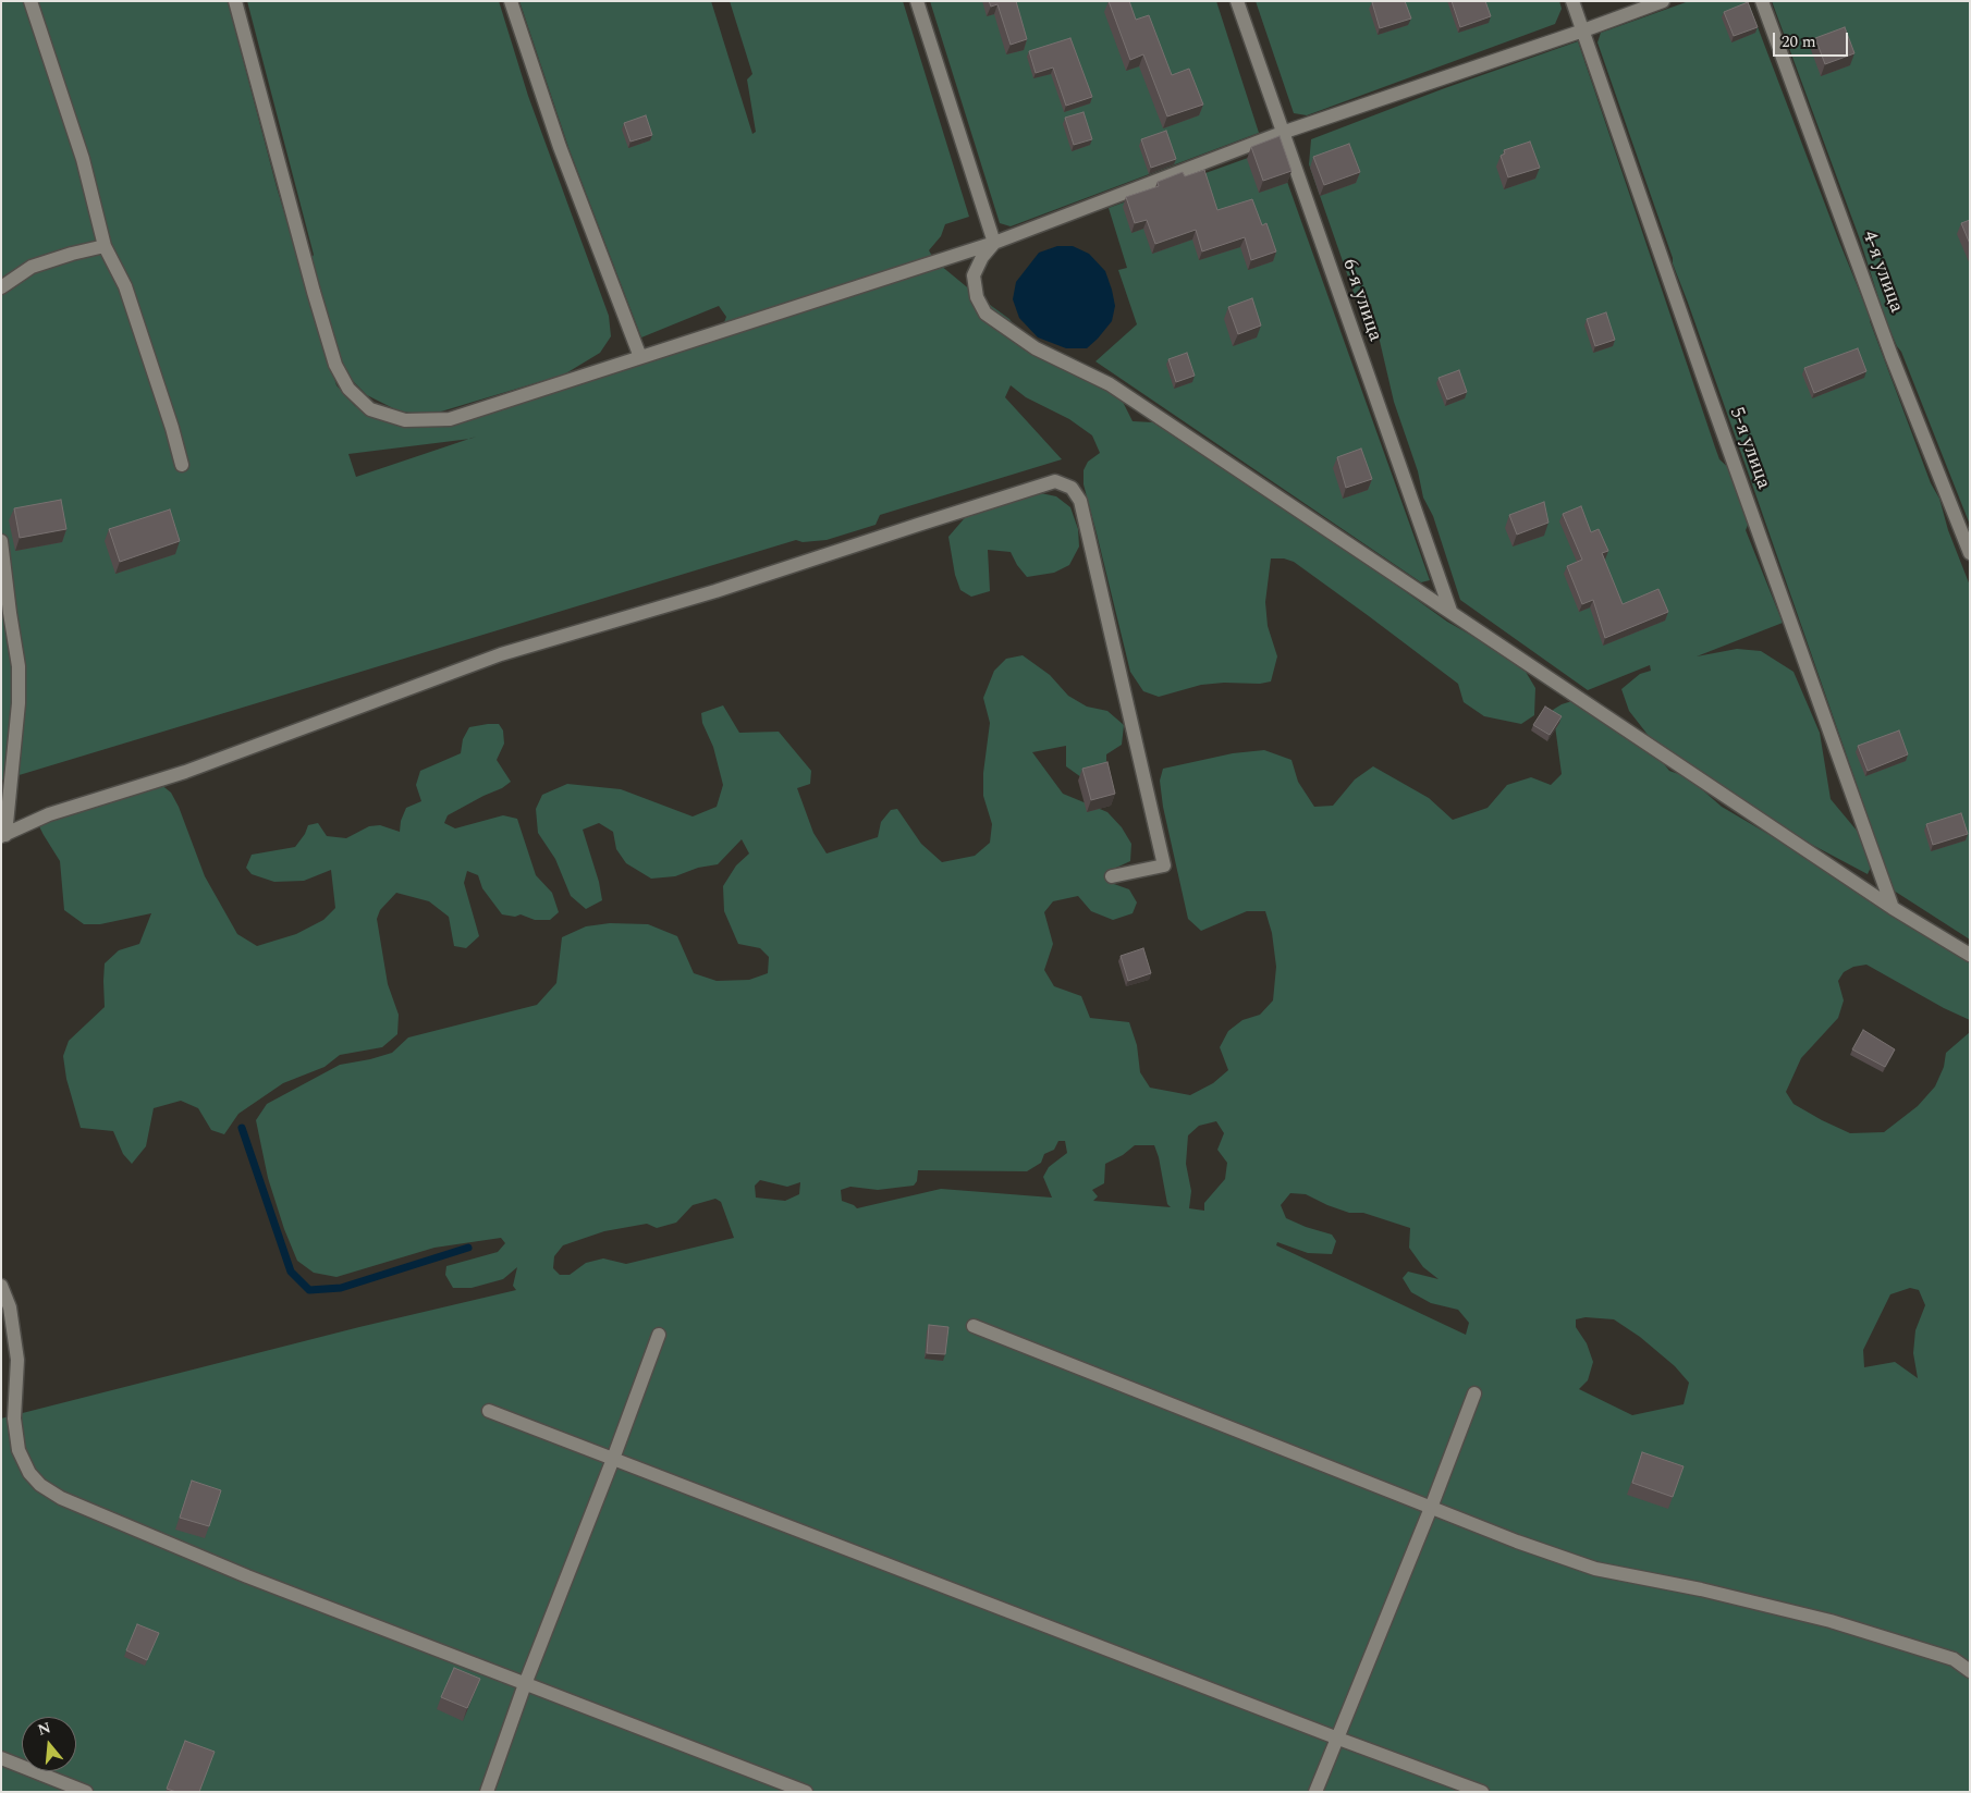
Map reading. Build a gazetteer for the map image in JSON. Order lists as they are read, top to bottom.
{
  "streets": {
    "street": ["4-я улица", "6-я улица", "5-я улица"]
  },
  "scale_bar": "20 m",
  "north": "top"
}
